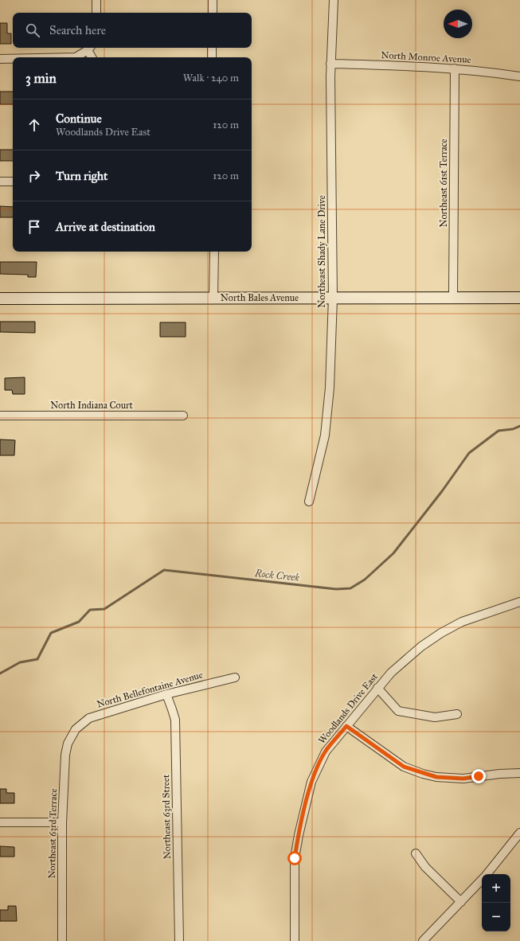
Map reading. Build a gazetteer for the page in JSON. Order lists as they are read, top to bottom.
{
  "streets": {
    "street": [
      "North Monroe Avenue",
      "Northeast 61st Terrace",
      "Northeast Shady Lane Drive",
      "North Bales Avenue",
      "North Indiana Court",
      "North Bellefontaine Avenue",
      "Woodlands Drive East",
      "Northeast 63rd Street",
      "Northeast 63rd Terrace"
    ]
  },
  "crossings": [
    ["North Monroe Avenue", "Northeast 61st Terrace"],
    ["North Monroe Avenue", "Northeast Shady Lane Drive"],
    ["Northeast 61st Terrace", "North Bales Avenue"],
    ["Northeast Shady Lane Drive", "North Bales Avenue"],
    ["North Bellefontaine Avenue", "Northeast 63rd Street"],
    ["North Bellefontaine Avenue", "Northeast 63rd Terrace"]
  ],
  "water": ["Rock Creek"],
  "north": "left",
  "page": {
    "search": "Search here",
    "heading": ["3 min", "Walk · 240 m"],
    "list": [
      ["Continue", "Woodlands Drive East", "120 m"],
      ["Turn right", "120 m"],
      "Arrive at destination"
    ],
    "map_buttons": ["+", "−"]
  }
}
